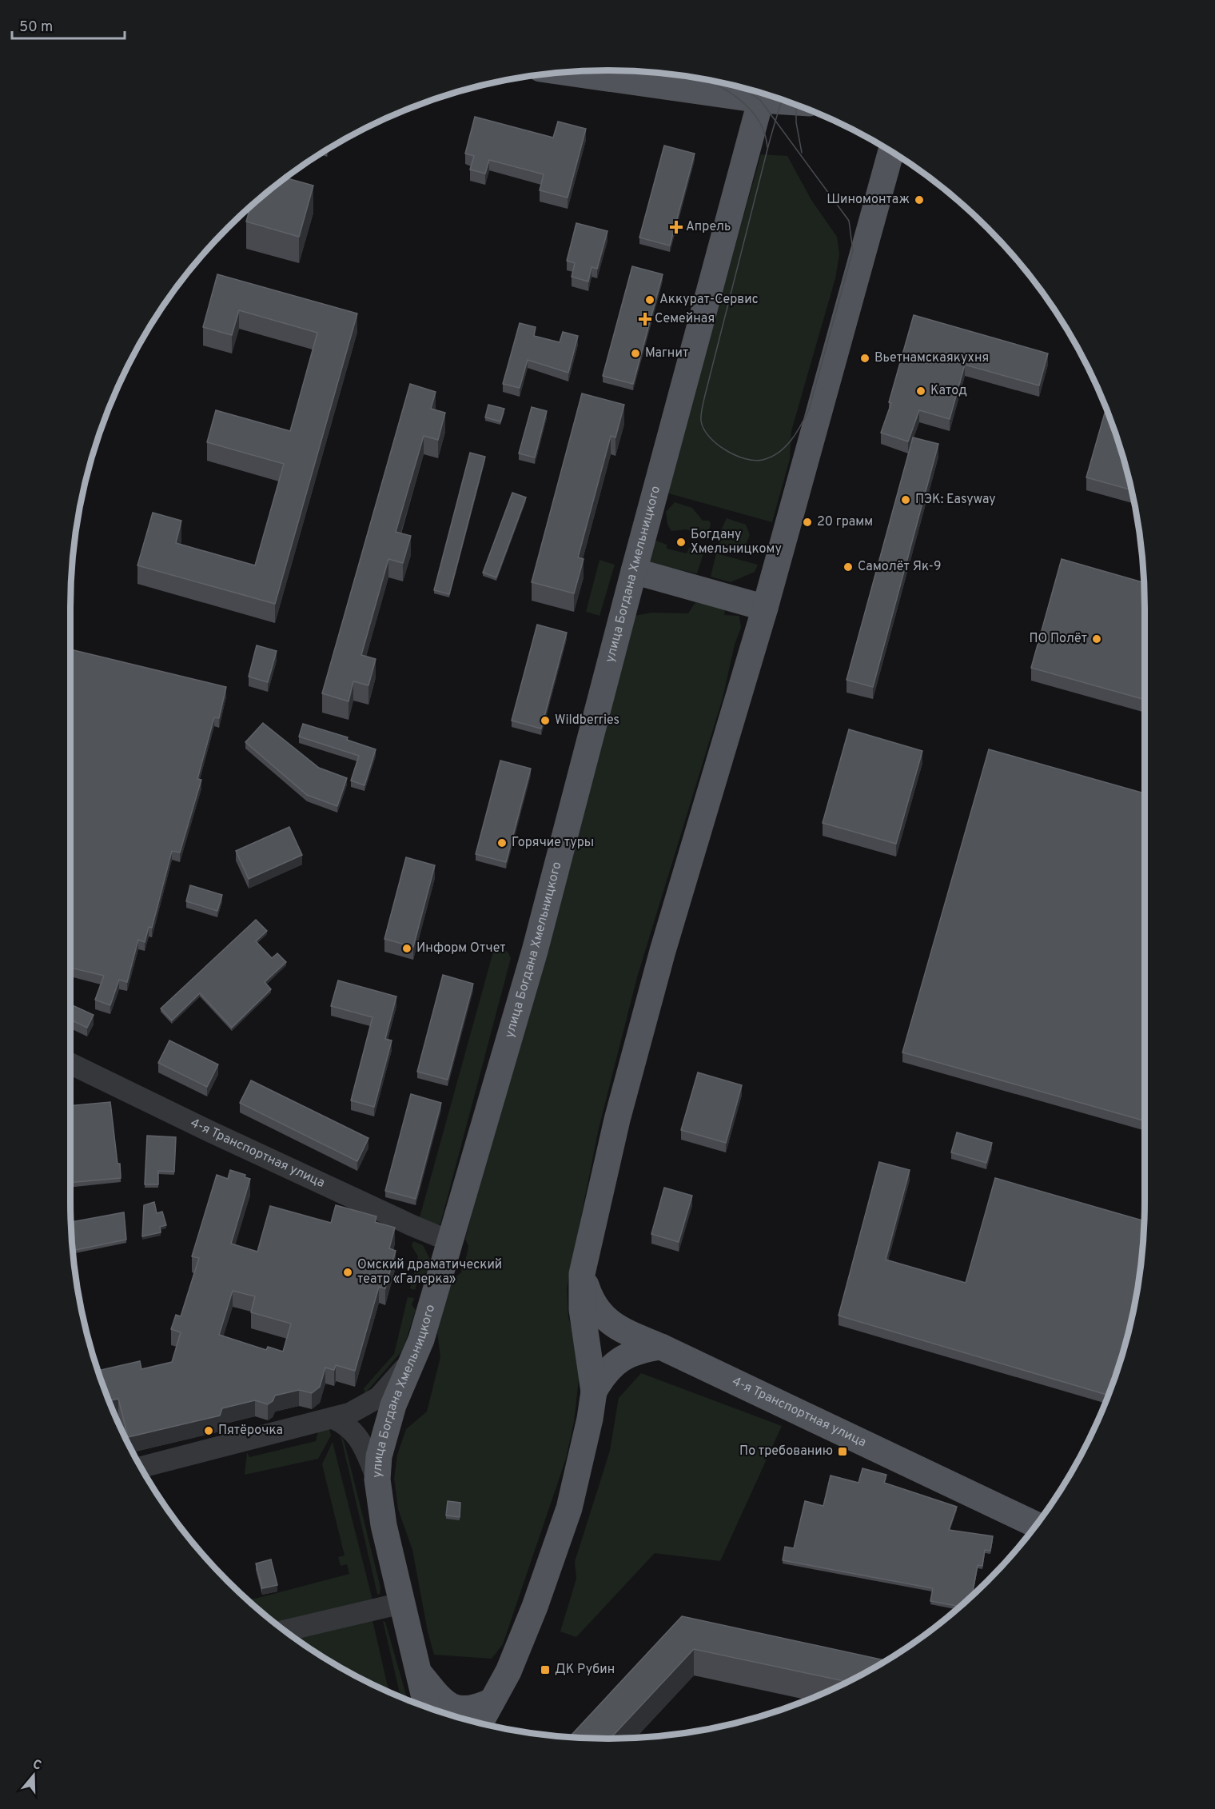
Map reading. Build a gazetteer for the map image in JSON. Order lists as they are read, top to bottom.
{
  "streets": {
    "main road": ["улица Богдана Хмельницкого", "4-я Транспортная улица"]
  },
  "crossings": [
    ["улица Богдана Хмельницкого", "4-я Транспортная улица"]
  ],
  "places": {
    "other": [
      "Шиномонтаж",
      "Аккурат-Сервис",
      "Магнит",
      "Вьетнамскаякухня",
      "Катод",
      "ПЭК: Easyway",
      "20 грамм",
      "Богдану Хмельницкому",
      "Самолёт Як-9",
      "ПО Полёт",
      "Wildberries",
      "Горячие туры",
      "Информ Отчет",
      "Омский драматический театр «Галерка»",
      "Пятёрочка"
    ],
    "health": ["Апрель", "Семейная"],
    "transit": ["По требованию", "ДК Рубин"]
  },
  "scale_bar": "50 m",
  "north": "top"
}
